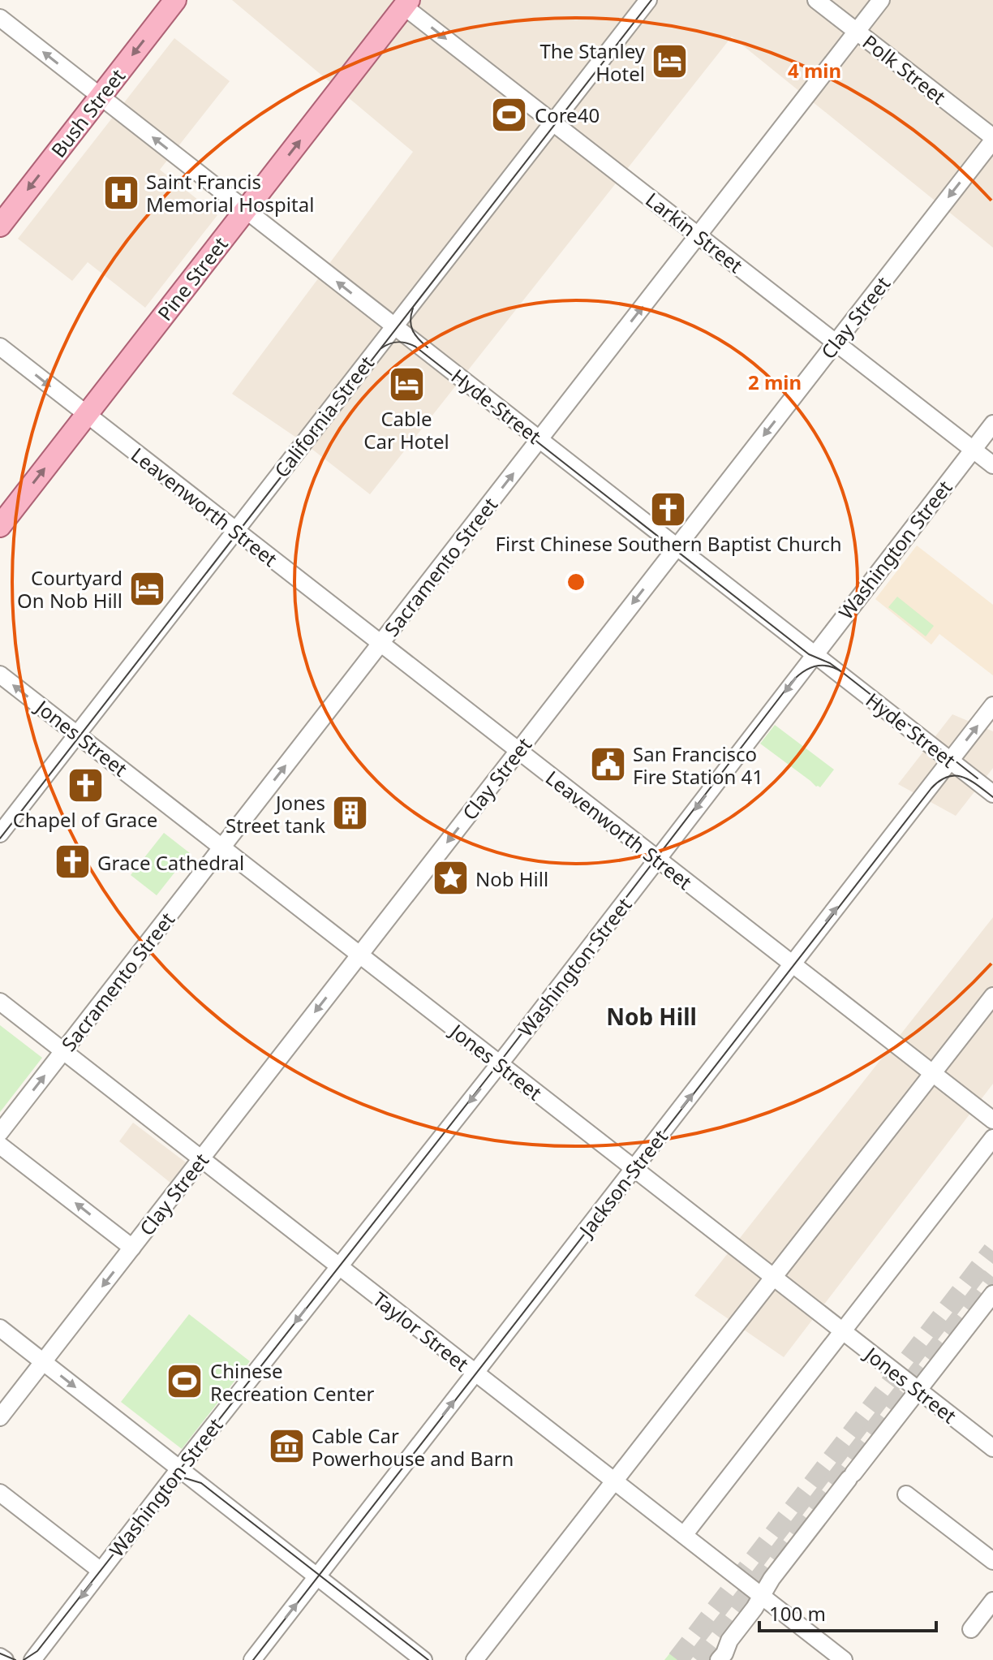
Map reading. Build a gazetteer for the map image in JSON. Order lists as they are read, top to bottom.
{
  "streets": {
    "main road": ["Bush Street", "Pine Street"],
    "street": [
      "Polk Street",
      "Larkin Street",
      "Clay Street",
      "Hyde Street",
      "California Street",
      "Leavenworth Street",
      "Washington Street",
      "Sacramento Street",
      "Jones Street",
      "Jackson Street",
      "Taylor Street"
    ]
  },
  "crossings": [
    ["Polk Street", "Clay Street"],
    ["Polk Street", "Sacramento Street"],
    ["Bush Street", "Hyde Street"],
    ["Larkin Street", "Pine Street"],
    ["Larkin Street", "Clay Street"],
    ["Larkin Street", "California Street"],
    ["Larkin Street", "Washington Street"],
    ["Larkin Street", "Sacramento Street"],
    ["Pine Street", "Hyde Street"],
    ["Pine Street", "Leavenworth Street"],
    ["Clay Street", "Hyde Street"],
    ["Clay Street", "Leavenworth Street"],
    ["Clay Street", "Jones Street"],
    ["Clay Street", "Taylor Street"],
    ["Hyde Street", "California Street"],
    ["Hyde Street", "Washington Street"],
    ["Hyde Street", "Sacramento Street"],
    ["Hyde Street", "Jackson Street"],
    ["California Street", "Leavenworth Street"],
    ["California Street", "Jones Street"],
    ["Leavenworth Street", "Washington Street"],
    ["Leavenworth Street", "Sacramento Street"],
    ["Leavenworth Street", "Jackson Street"],
    ["Washington Street", "Jones Street"],
    ["Washington Street", "Taylor Street"],
    ["Sacramento Street", "Jones Street"],
    ["Sacramento Street", "Taylor Street"],
    ["Jones Street", "Jackson Street"],
    ["Jackson Street", "Taylor Street"]
  ],
  "one_way": [
    "Bush Street",
    "Pine Street",
    "Clay Street",
    "Hyde Street",
    "Washington Street",
    "Sacramento Street",
    "Jackson Street"
  ],
  "districts": ["Nob Hill"],
  "places": {
    "hotel": ["The Stanley Hotel", "Cable Car Hotel", "Courtyard On Nob Hill"],
    "sports": ["Core40", "Chinese Recreation Center"],
    "hospital": ["Saint Francis Memorial Hospital"],
    "church": ["First Chinese Southern Baptist Church", "Chapel of Grace", "Grace Cathedral"],
    "public building": ["San Francisco Fire Station 41"],
    "building": ["Jones Street tank"],
    "place": ["Nob Hill"],
    "museum": ["Cable Car Powerhouse and Barn"]
  },
  "scale_bar": "100 m",
  "rings": ["4 min", "2 min"]
}
